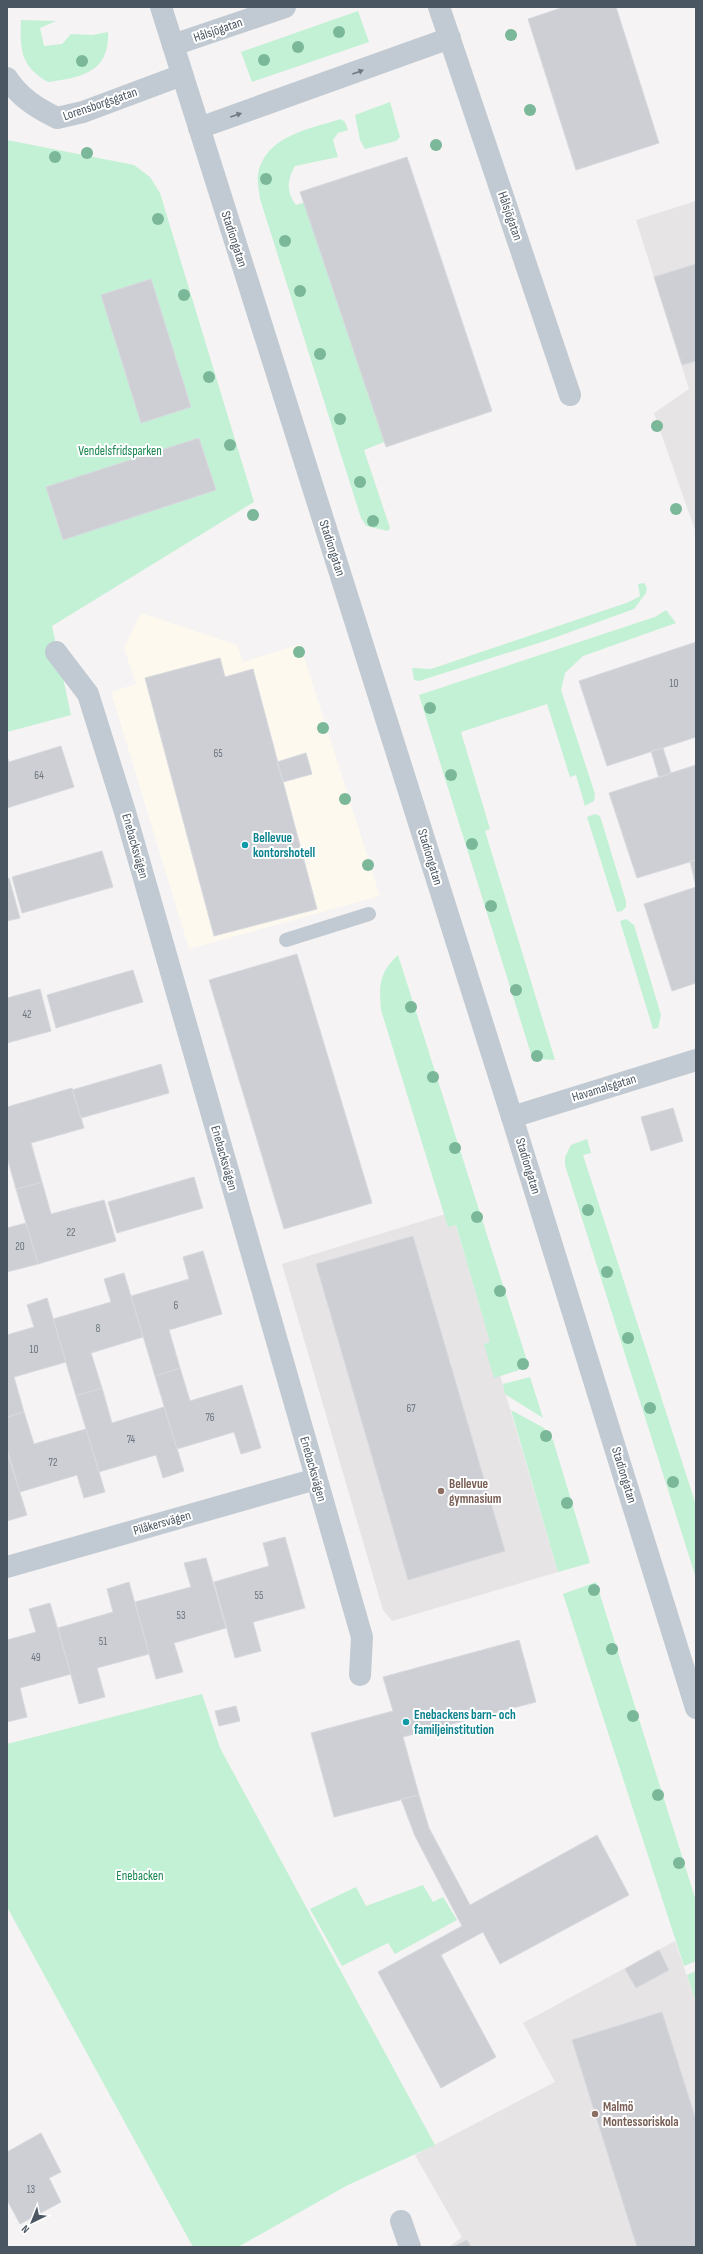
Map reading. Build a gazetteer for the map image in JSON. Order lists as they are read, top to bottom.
{
  "streets": {
    "street": [
      "Hålsjögatan",
      "Lorensborgsgatan",
      "Stadiongatan",
      "Enebacksvägen",
      "Havamalsgatan",
      "Pilåkersvägen"
    ]
  },
  "crossings": [
    ["Hålsjögatan", "Stadiongatan"],
    ["Lorensborgsgatan", "Stadiongatan"],
    ["Stadiongatan", "Havamalsgatan"],
    ["Enebacksvägen", "Pilåkersvägen"]
  ],
  "parks": ["Vendelsfridsparken", "Enebacken"],
  "places": [
    "Bellevue kontorshotell",
    "Bellevue gymnasium",
    "Enebackens barn- och familjeinstitution",
    "Malmö Montessoriskola"
  ],
  "house_numbers": [
    "10",
    "65",
    "64",
    "42",
    "22",
    "20",
    "6",
    "8",
    "10",
    "67",
    "76",
    "74",
    "72",
    "55",
    "53",
    "51",
    "49",
    "13"
  ],
  "north": "bottom left"
}
